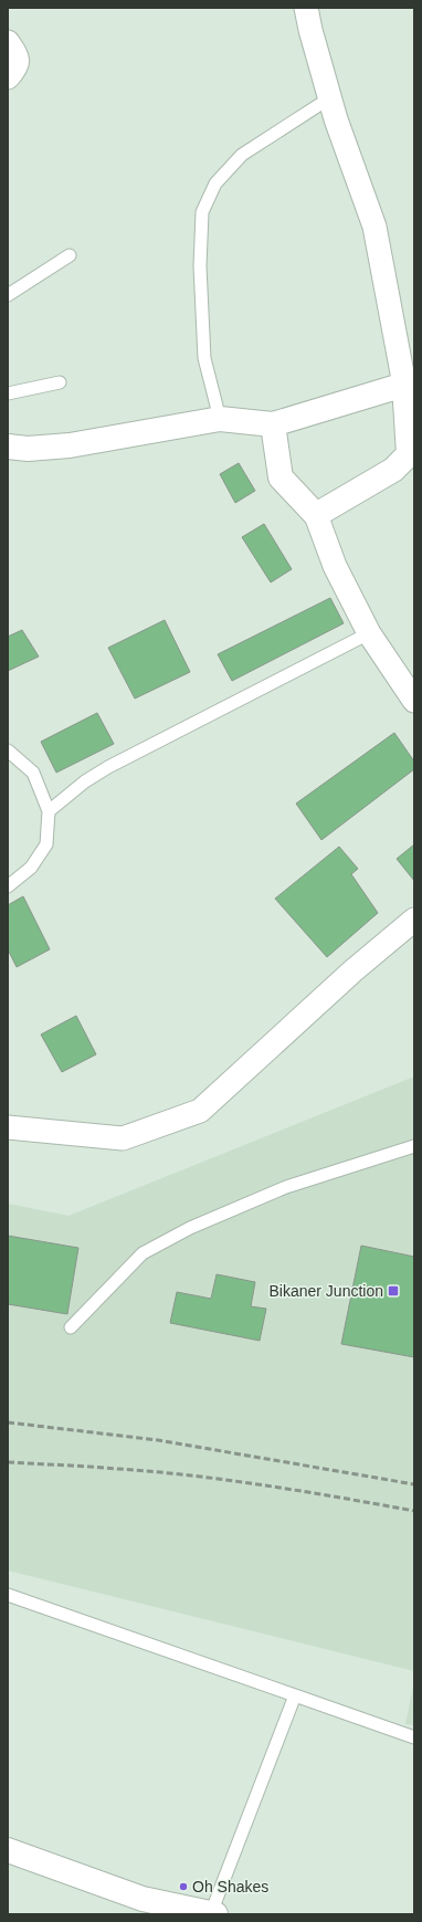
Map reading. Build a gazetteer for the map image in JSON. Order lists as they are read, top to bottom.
{
  "places": {
    "transit": ["Bikaner Junction"],
    "other": ["Oh Shakes"]
  }
}
